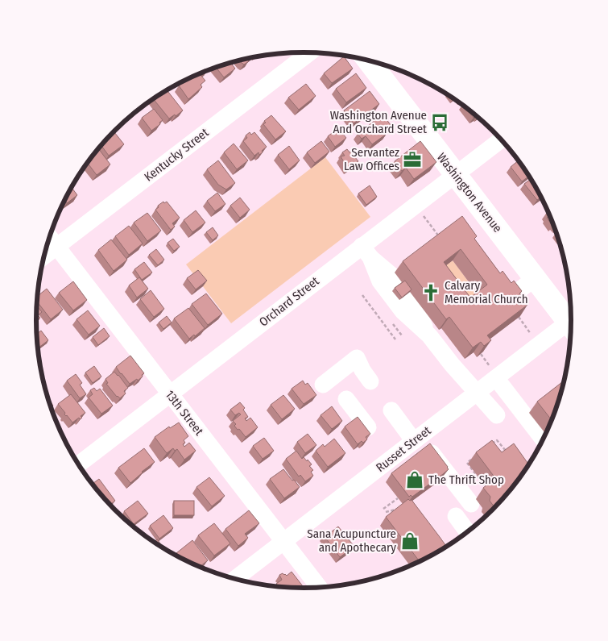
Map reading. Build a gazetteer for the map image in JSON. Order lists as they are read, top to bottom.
{
  "streets": {
    "main road": ["Washington Avenue"],
    "street": [
      "Kentucky Street",
      "Orchard Street",
      "13th Street",
      "Russet Street"
    ]
  },
  "crossings": [
    ["Kentucky Street", "13th Street"],
    ["Washington Avenue", "Orchard Street"],
    ["Orchard Street", "13th Street"],
    ["13th Street", "Russet Street"]
  ],
  "places": {
    "bus stop": ["Washington Avenue And Orchard Street"],
    "office": ["Servantez Law Offices"],
    "church": ["Calvary Memorial Church"],
    "shop": ["The Thrift Shop", "Sana Acupuncture and Apothecary"]
  }
}
